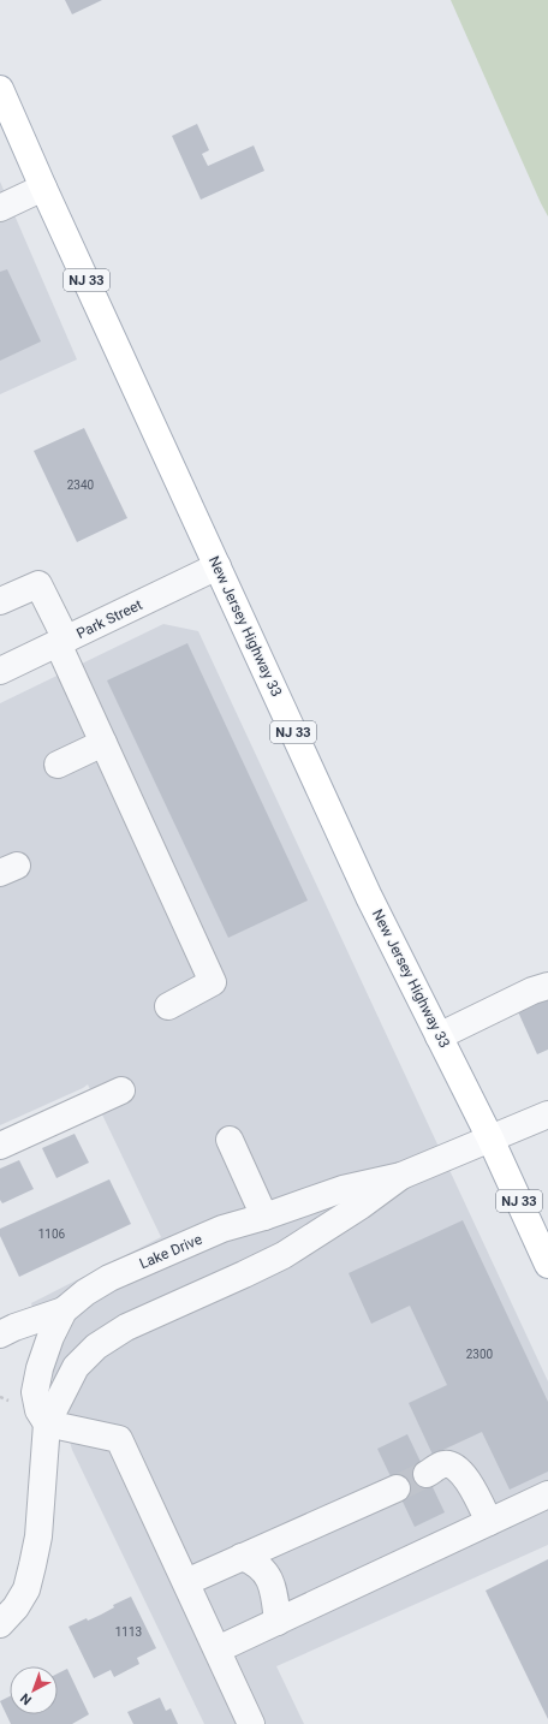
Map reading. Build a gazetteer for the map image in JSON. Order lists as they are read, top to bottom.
{
  "streets": {
    "main road": ["NJ 33", "New Jersey Highway 33"],
    "street": ["Park Street", "Lake Drive"]
  },
  "crossings": [
    ["Park Street", "New Jersey Highway 33"],
    ["New Jersey Highway 33", "Lake Drive"]
  ],
  "house_numbers": [
    "2340",
    "1106",
    "2300",
    "1113"
  ],
  "north": "bottom left"
}
